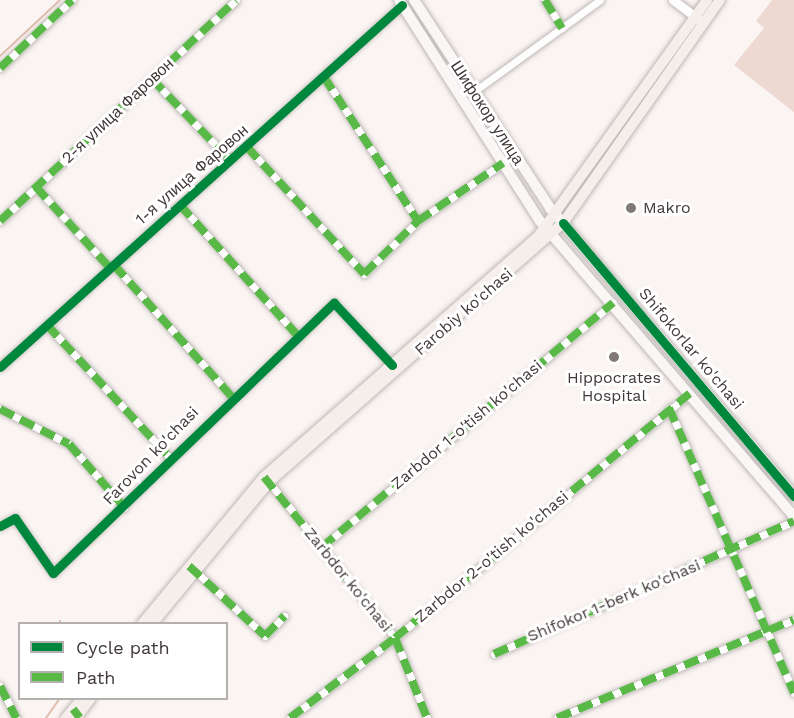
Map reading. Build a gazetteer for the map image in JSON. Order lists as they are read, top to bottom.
{
  "streets": {
    "main road": ["Шифокор улица", "Farobiy ko'chasi", "Shifokorlar ko'chasi"],
    "street": [
      "2-я улица Фаровон",
      "1-я улица Фаровон",
      "Zarbdor 1-o'tish ko'chasi",
      "Farovon ko'chasi",
      "Zarbdor 2-o'tish ko'chasi",
      "Zarbdor ko'chasi",
      "Shifokor 1-berk ko'chasi"
    ]
  },
  "crossings": [
    ["Шифокор улица", "Farobiy ko'chasi"],
    ["Шифокор улица", "Shifokorlar ko'chasi"],
    ["1-я улица Фаровон", "Shifokorlar ko'chasi"],
    ["1-я улица Фаровон", "Farovon ko'chasi"],
    ["Farobiy ko'chasi", "Shifokorlar ko'chasi"],
    ["Farobiy ko'chasi", "Farovon ko'chasi"],
    ["Farobiy ko'chasi", "Zarbdor ko'chasi"],
    ["Shifokorlar ko'chasi", "Zarbdor 1-o'tish ko'chasi"],
    ["Shifokorlar ko'chasi", "Zarbdor 2-o'tish ko'chasi"],
    ["Zarbdor 1-o'tish ko'chasi", "Zarbdor ko'chasi"],
    ["Zarbdor 2-o'tish ko'chasi", "Zarbdor ko'chasi"]
  ],
  "places": ["Makro", "Hippocrates Hospital"],
  "legend": ["Cycle path", "Path"]
}
